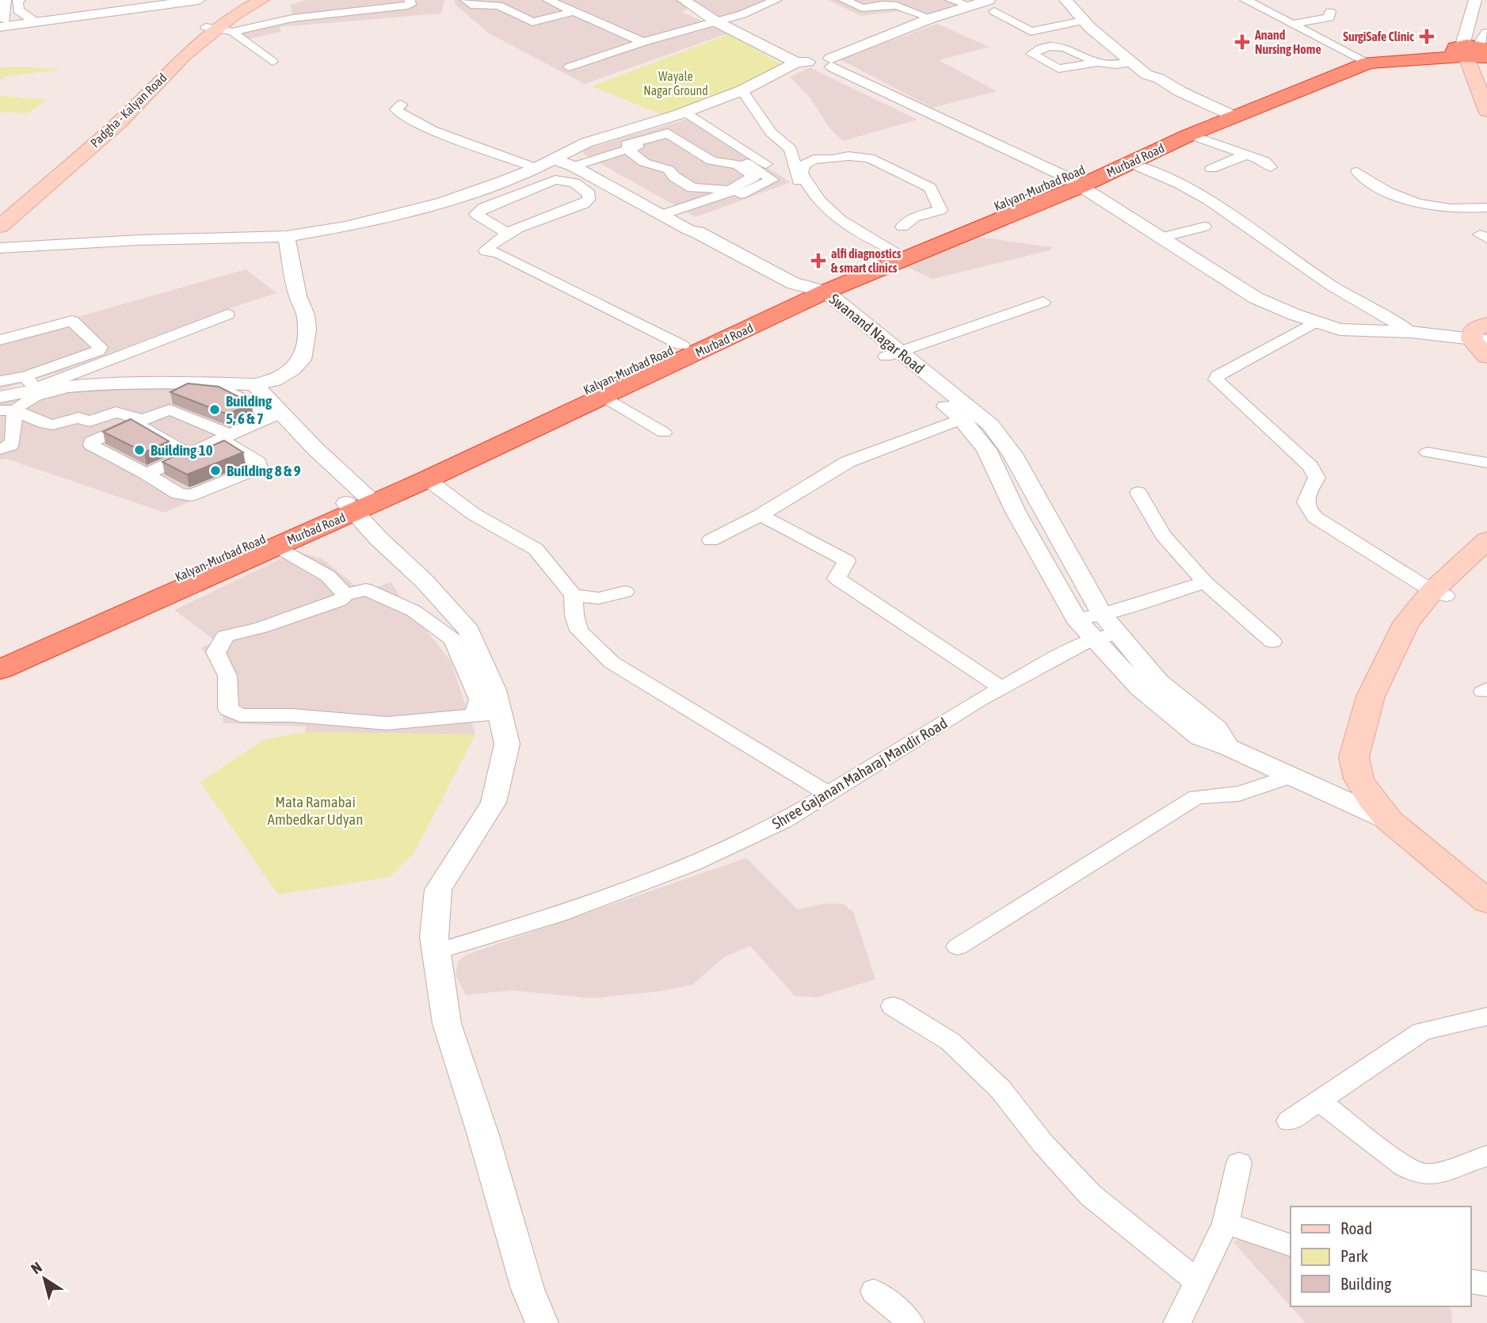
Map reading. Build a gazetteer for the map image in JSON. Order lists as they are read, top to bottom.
{
  "streets": {
    "highway": ["Murbad Road", "Kalyan-Murbad Road"],
    "main road": ["Padgha - Kalyan Road", "Swanand Nagar Road"],
    "street": ["Shree Gajanan Maharaj Mandir Road"]
  },
  "crossings": [
    ["Murbad Road", "Kalyan-Murbad Road"],
    ["Murbad Road", "Swanand Nagar Road"],
    ["Kalyan-Murbad Road", "Swanand Nagar Road"],
    ["Swanand Nagar Road", "Shree Gajanan Maharaj Mandir Road"]
  ],
  "parks": ["Wayale Nagar Ground", "Mata Ramabai Ambedkar Udyan"],
  "places": {
    "health": ["SurgiSafe Clinic", "Anand Nursing Home", "alfi diagnostics & smart clinics"],
    "other": ["Building 5, 6 & 7", "Building 10", "Building 8 & 9"]
  },
  "legend": ["Road", "Park", "Building"],
  "north": "top left"
}
